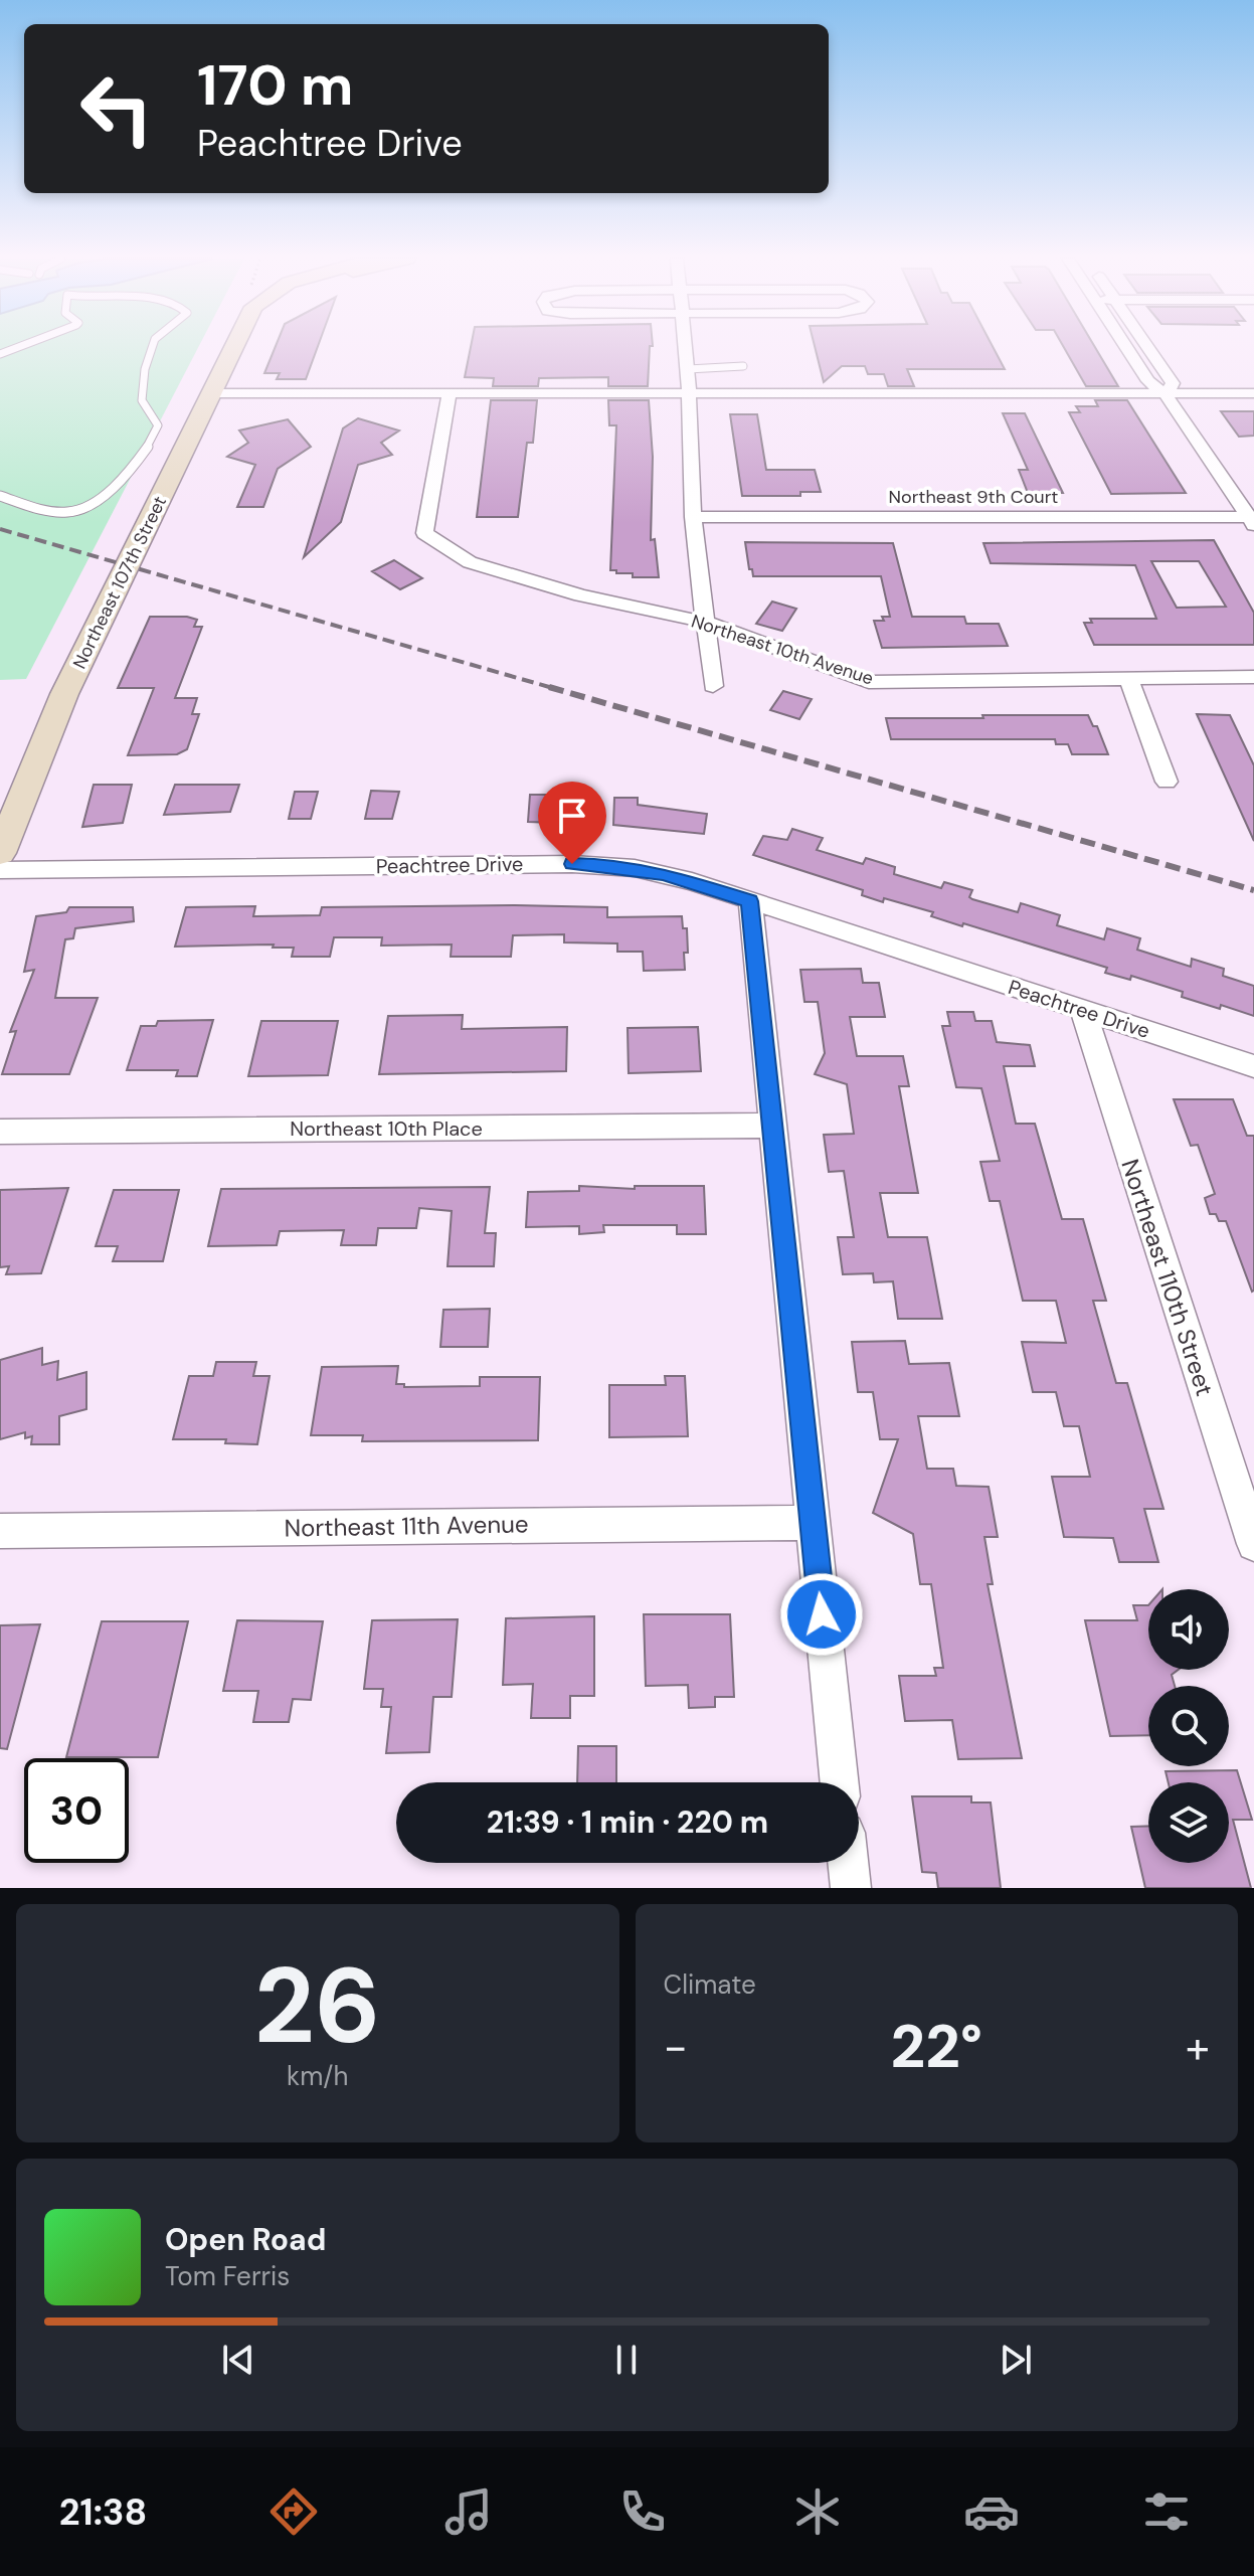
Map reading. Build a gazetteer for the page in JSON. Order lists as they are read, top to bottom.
{
  "streets": {
    "street": [
      "Northeast 9th Court",
      "Northeast 107th Street",
      "Northeast 10th Avenue",
      "Peachtree Drive",
      "Northeast 10th Place",
      "Northeast 110th Street",
      "Northeast 11th Avenue"
    ]
  },
  "crossings": [
    ["Peachtree Drive", "Northeast 110th Street"]
  ],
  "page": {
    "turn": ["170 m", "Peachtree Drive"],
    "limit": "30",
    "trip": "21:39 · 1 min · 220 m",
    "tile": [
      ["26", "km/h"],
      "Climate"
    ],
    "heat": ["−", "22°", "+"],
    "song": ["Open Road", "Tom Ferris"],
    "tabs": "21:38"
  }
}
